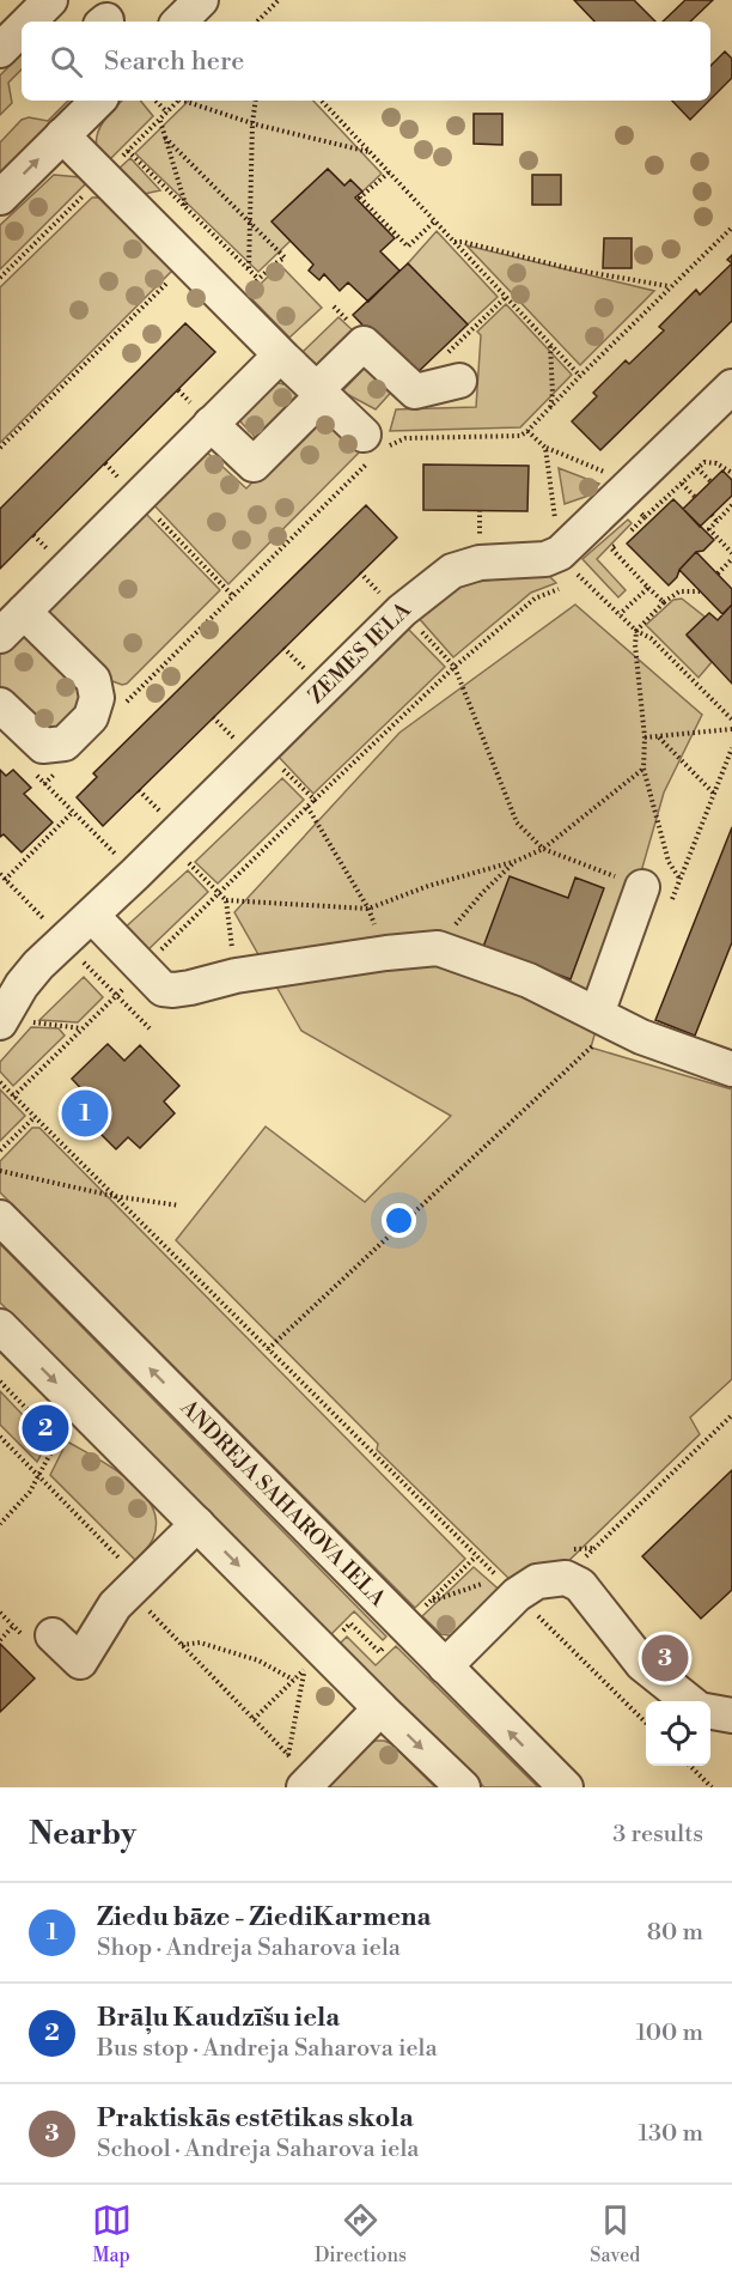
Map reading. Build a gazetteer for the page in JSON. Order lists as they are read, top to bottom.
{
  "streets": {
    "street": ["ZEMES IELA", "ANDREJA SAHAROVA IELA"]
  },
  "page": {
    "search": "Search here",
    "pins": ["1", "2", "3"],
    "heading": ["Nearby", "3 results"],
    "list": [
      {
        "mark": "1",
        "name": "Ziedu bāze - ZiediKarmena",
        "note": "Shop · Andreja Saharova iela",
        "value": "80 m"
      },
      {
        "mark": "2",
        "name": "Brāļu Kaudzīšu iela",
        "note": "Bus stop · Andreja Saharova iela",
        "value": "100 m"
      },
      {
        "mark": "3",
        "name": "Praktiskās estētikas skola",
        "note": "School · Andreja Saharova iela",
        "value": "130 m"
      }
    ],
    "nav": ["Map", "Directions", "Saved"]
  }
}
